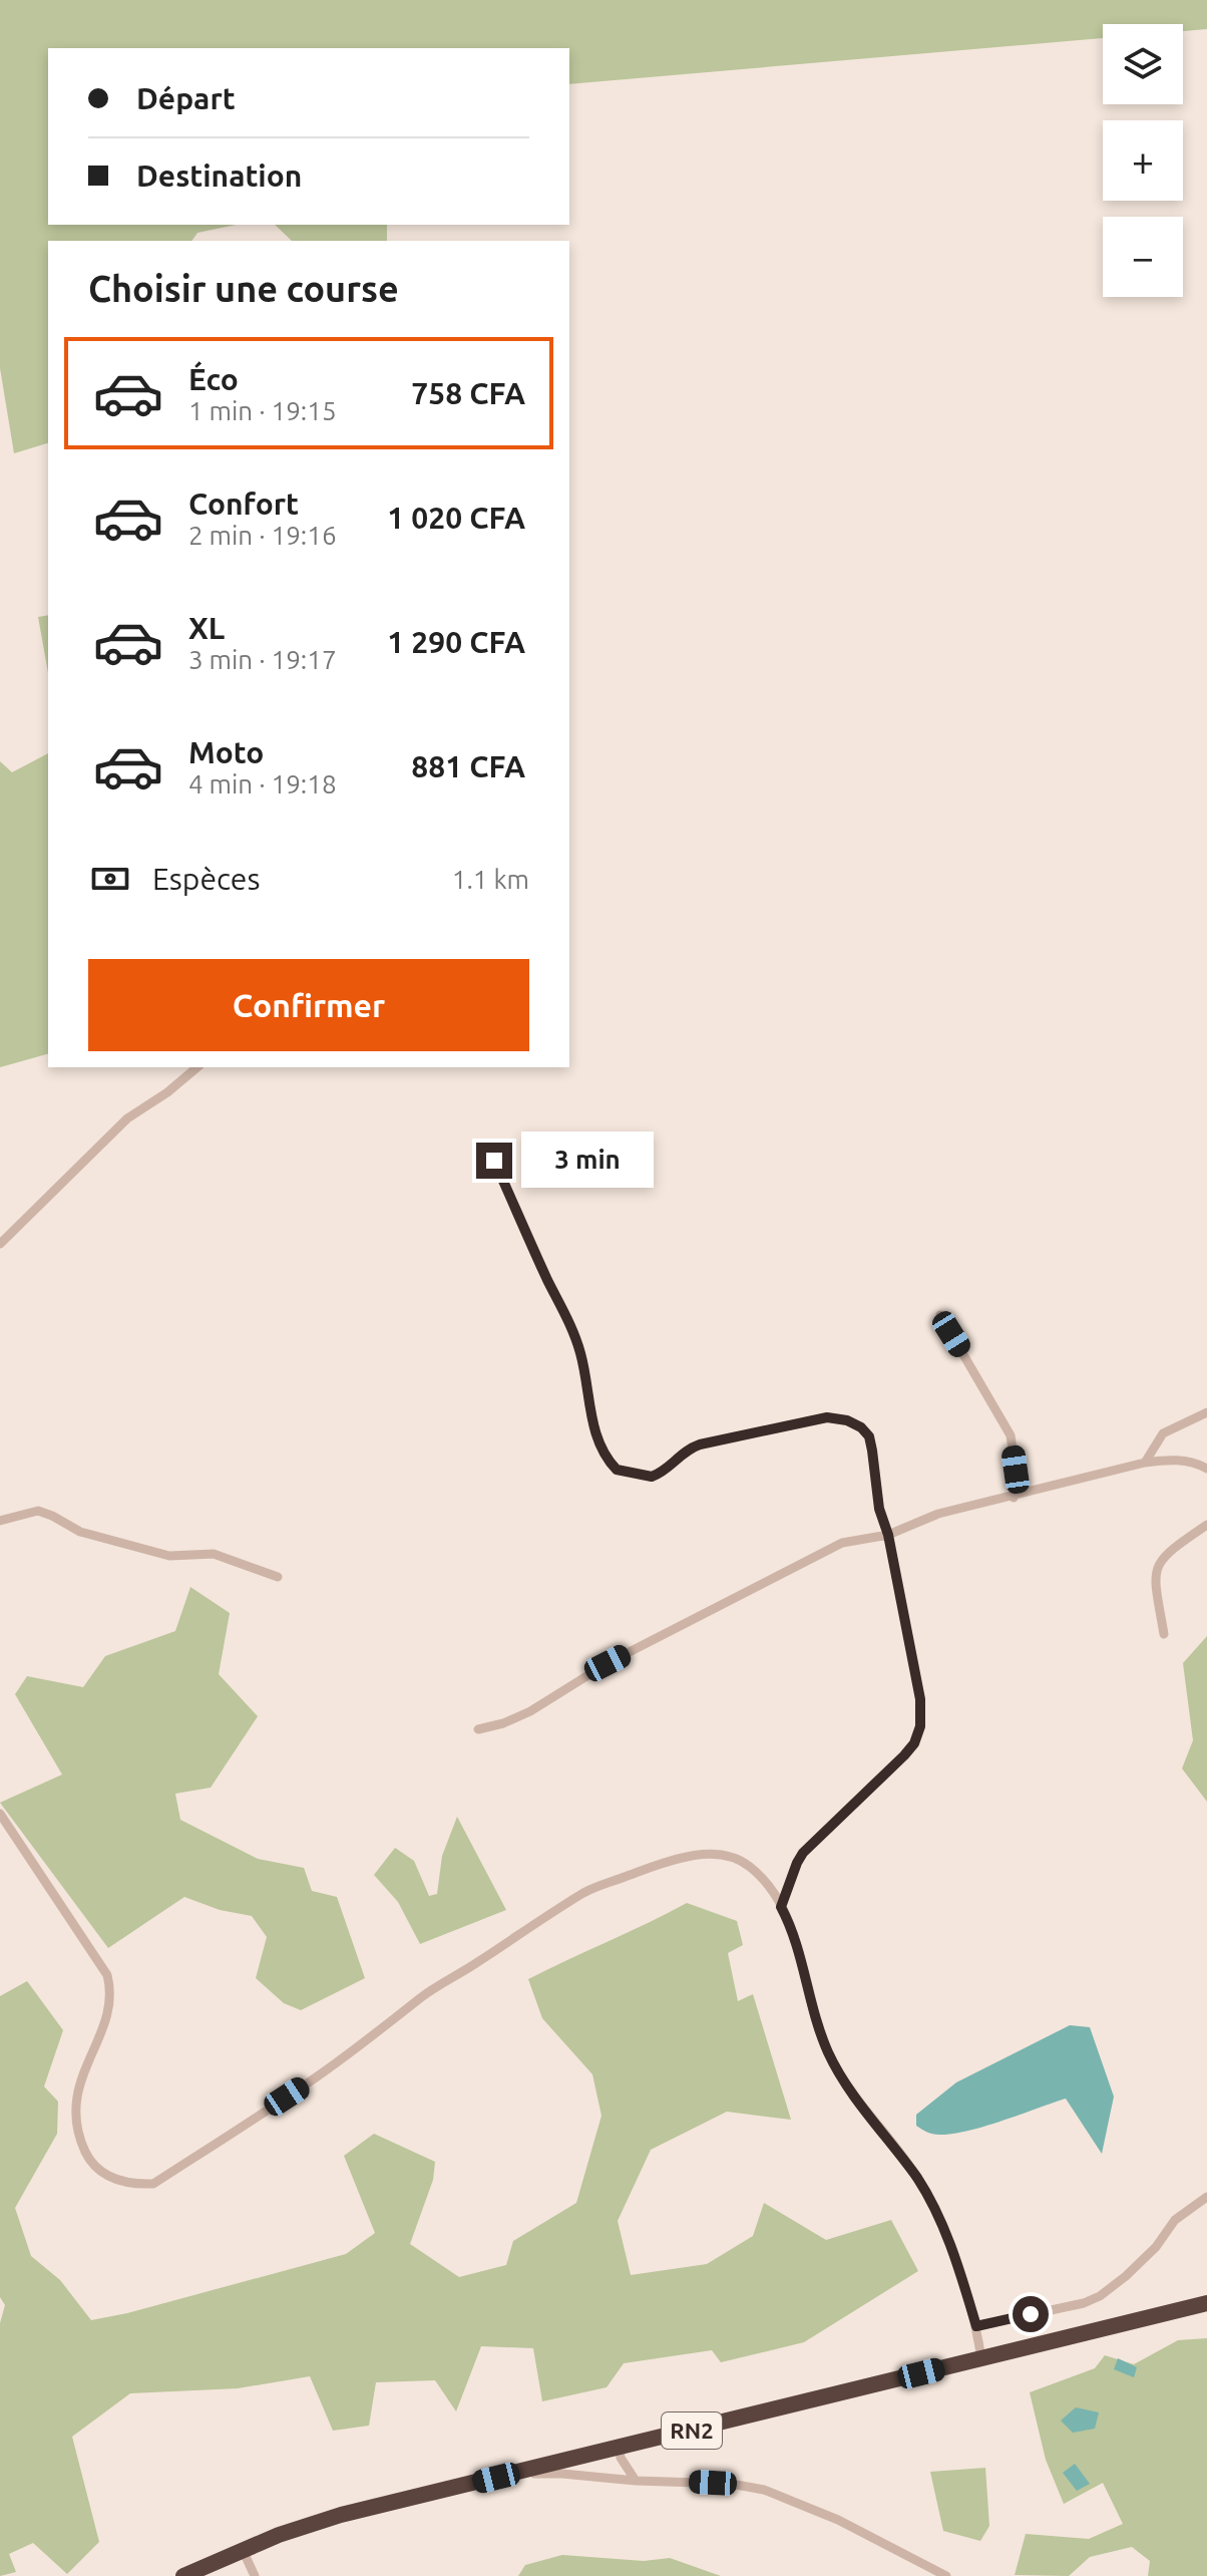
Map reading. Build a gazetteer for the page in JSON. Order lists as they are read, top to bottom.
{
  "streets": {
    "highway": ["RN2"]
  },
  "page": {
    "map_buttons": ["+", "−"],
    "banner": ["Départ", "Destination"],
    "heading": "Choisir une course",
    "list": [
      {
        "name": "Éco",
        "note": "1 min · 19:15",
        "value": "758 CFA"
      },
      {
        "name": "Confort",
        "note": "2 min · 19:16",
        "value": "1 020 CFA"
      },
      {
        "name": "XL",
        "note": "3 min · 19:17",
        "value": "1 290 CFA"
      },
      {
        "name": "Moto",
        "note": "4 min · 19:18",
        "value": "881 CFA"
      }
    ],
    "pay": ["Espèces", "1.1 km"],
    "buttons": "Confirmer",
    "bubble": "3 min"
  }
}
